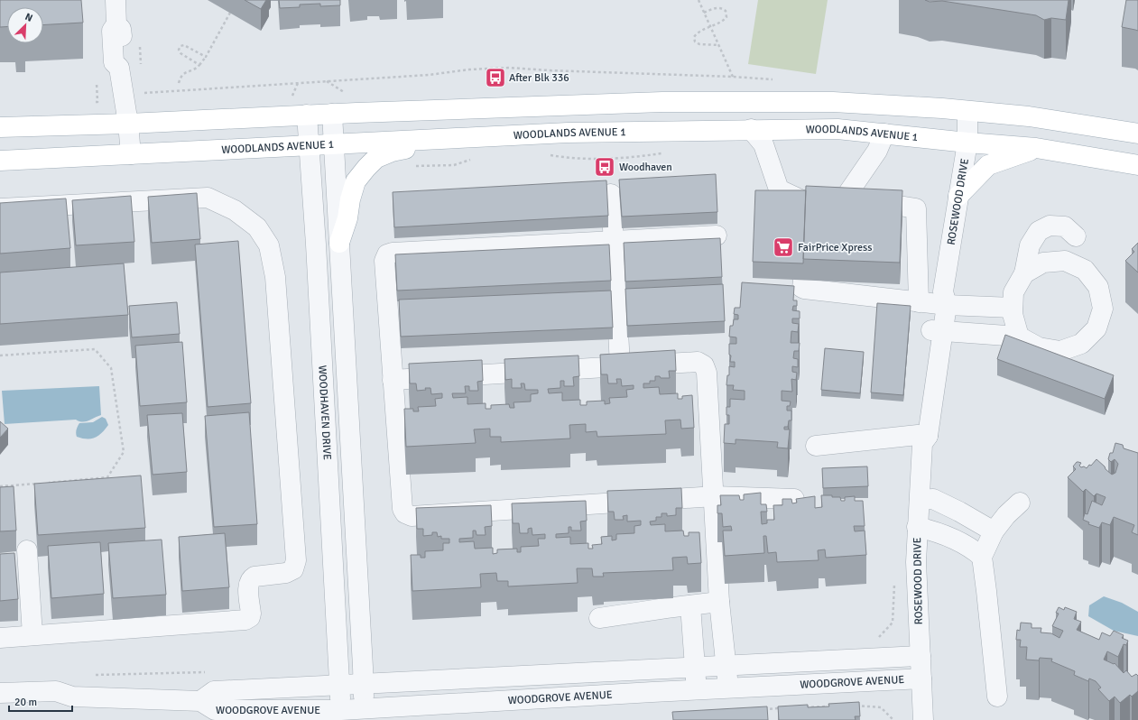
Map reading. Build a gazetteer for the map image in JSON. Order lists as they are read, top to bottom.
{
  "streets": {
    "main road": ["WOODLANDS AVENUE 1"],
    "street": ["ROSEWOOD DRIVE", "WOODHAVEN DRIVE", "WOODGROVE AVENUE"]
  },
  "crossings": [
    ["WOODLANDS AVENUE 1", "ROSEWOOD DRIVE"],
    ["WOODLANDS AVENUE 1", "WOODHAVEN DRIVE"],
    ["ROSEWOOD DRIVE", "WOODGROVE AVENUE"],
    ["WOODHAVEN DRIVE", "WOODGROVE AVENUE"]
  ],
  "places": {
    "bus stop": ["After Blk 336", "Woodhaven"],
    "supermarket": ["FairPrice Xpress"]
  },
  "scale_bar": "20 m",
  "north": "top right"
}
